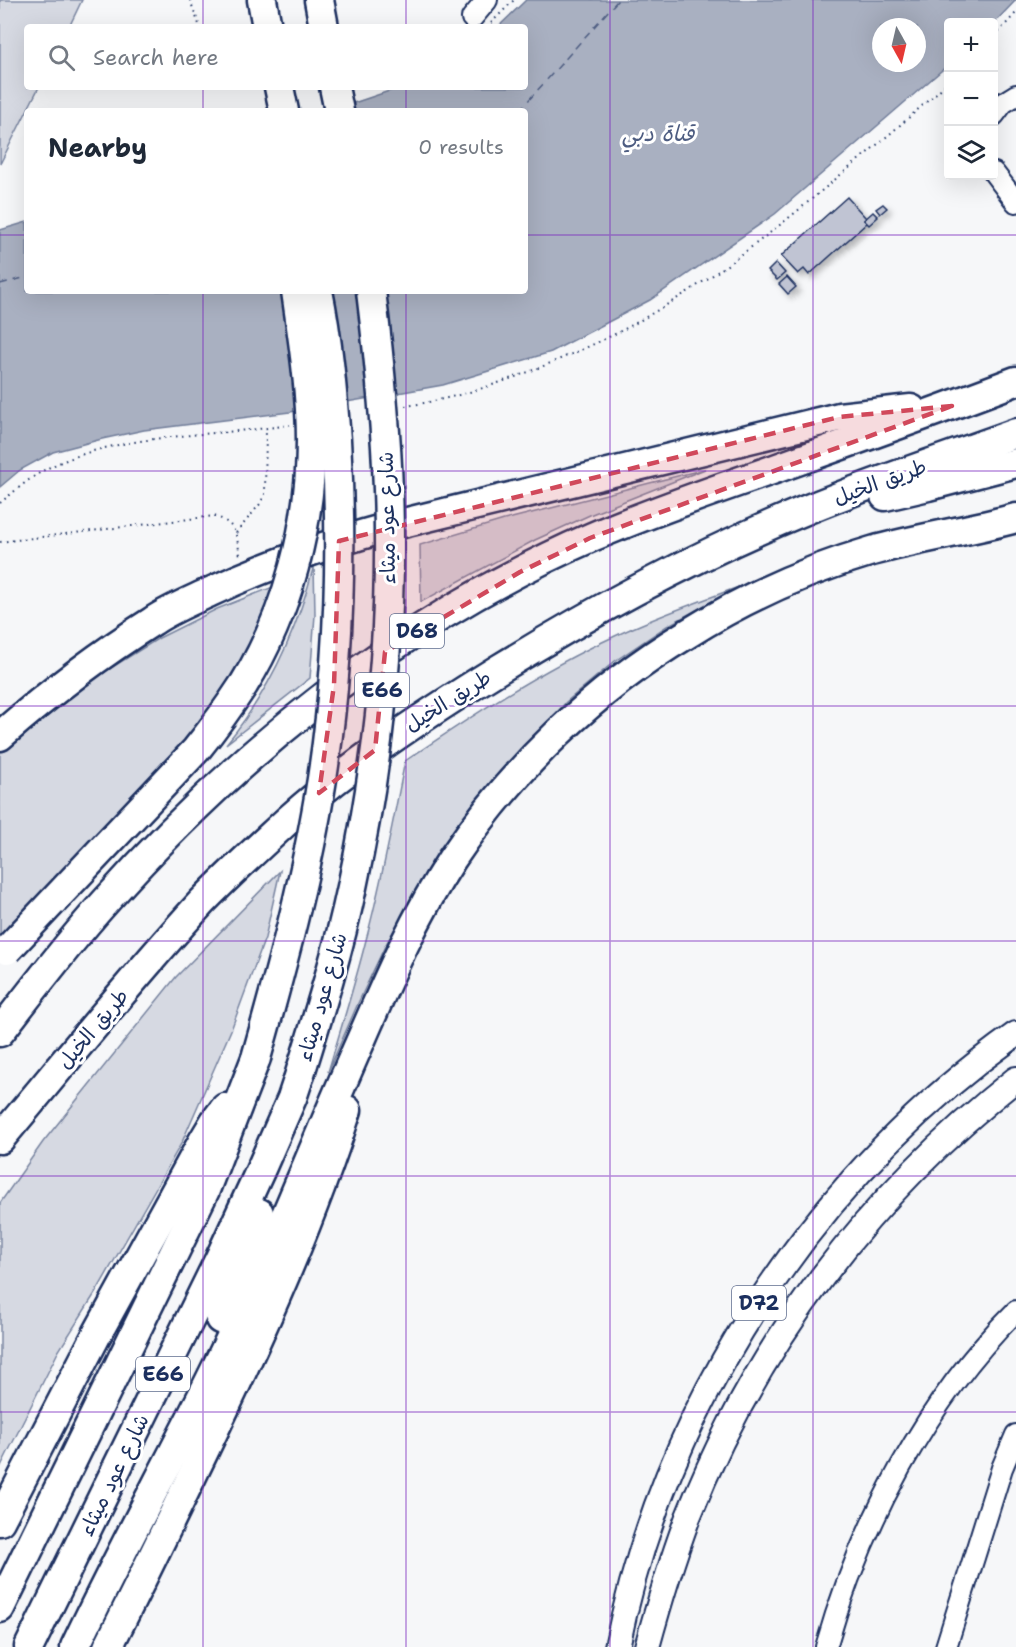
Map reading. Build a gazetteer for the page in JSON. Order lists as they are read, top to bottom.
{
  "streets": {
    "highway": [
      "طريق الخيل",
      "شارع عود ميثاء",
      "D68",
      "E66"
    ],
    "main road": ["D72"]
  },
  "water": ["قناة دبي"],
  "north": "bottom",
  "page": {
    "map_buttons": ["+", "−"],
    "search": "Search here",
    "heading": ["Nearby", "0 results"]
  }
}
